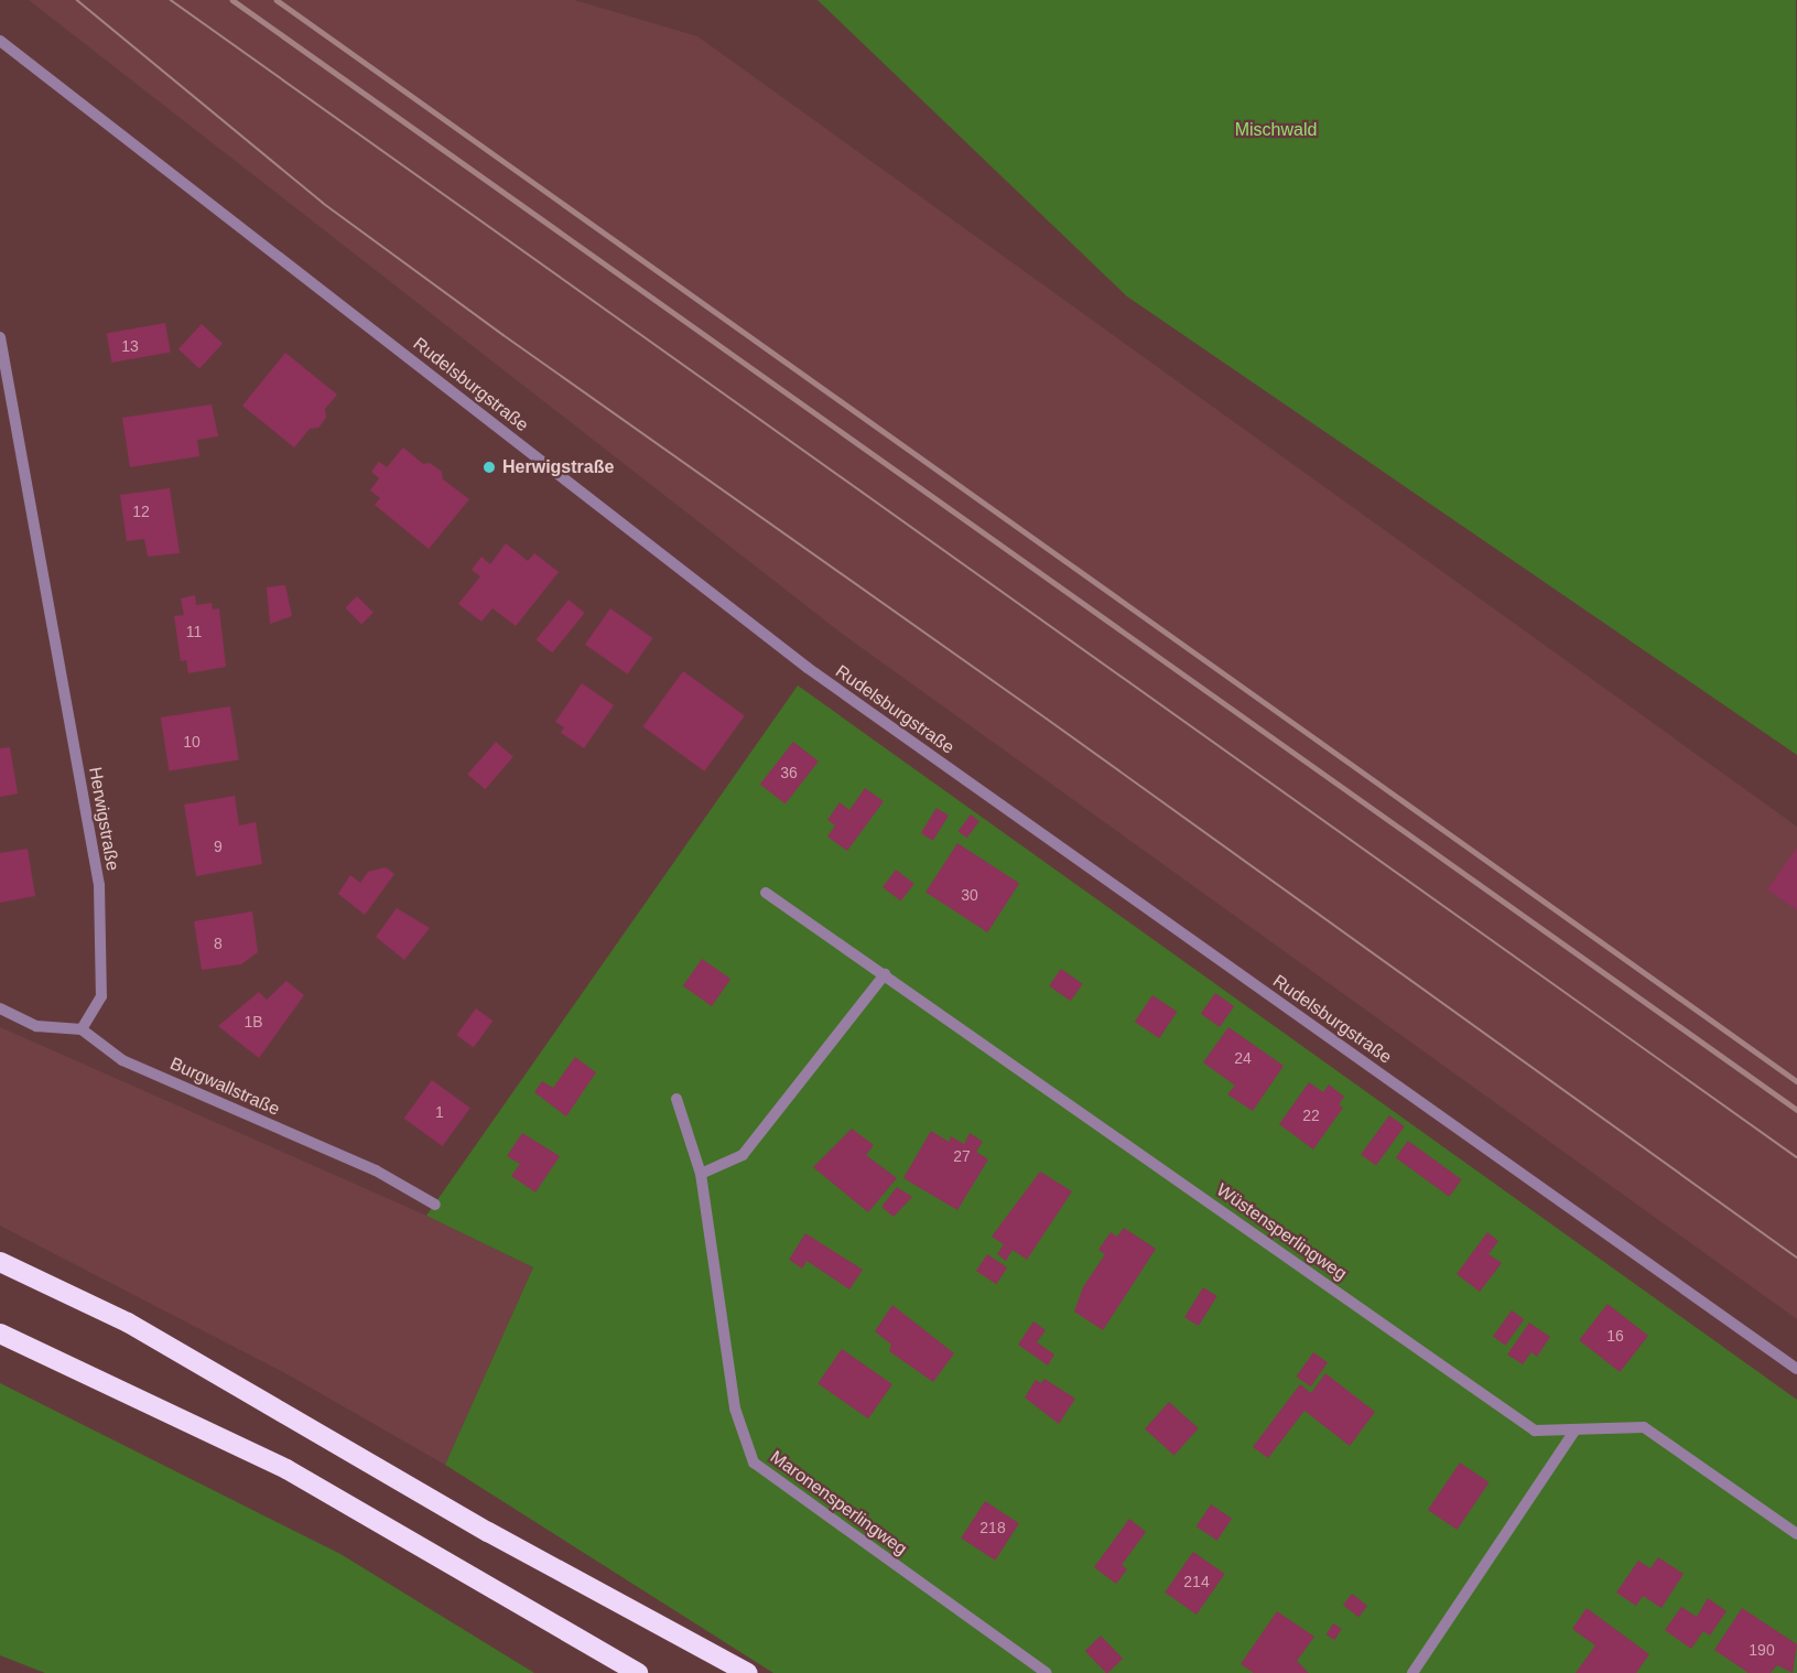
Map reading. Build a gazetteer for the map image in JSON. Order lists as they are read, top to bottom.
{
  "streets": {
    "street": [
      "Rudelsburgstraße",
      "Herwigstraße",
      "Burgwallstraße",
      "Wüstensperlingweg",
      "Maronensperlingweg"
    ]
  },
  "crossings": [
    ["Herwigstraße", "Burgwallstraße"]
  ],
  "parks": ["Mischwald"],
  "places": ["Herwigstraße"],
  "house_numbers": [
    "13",
    "12",
    "11",
    "10",
    "36",
    "9",
    "30",
    "8",
    "1B",
    "24",
    "1",
    "22",
    "27",
    "16",
    "218",
    "214",
    "190"
  ]
}
